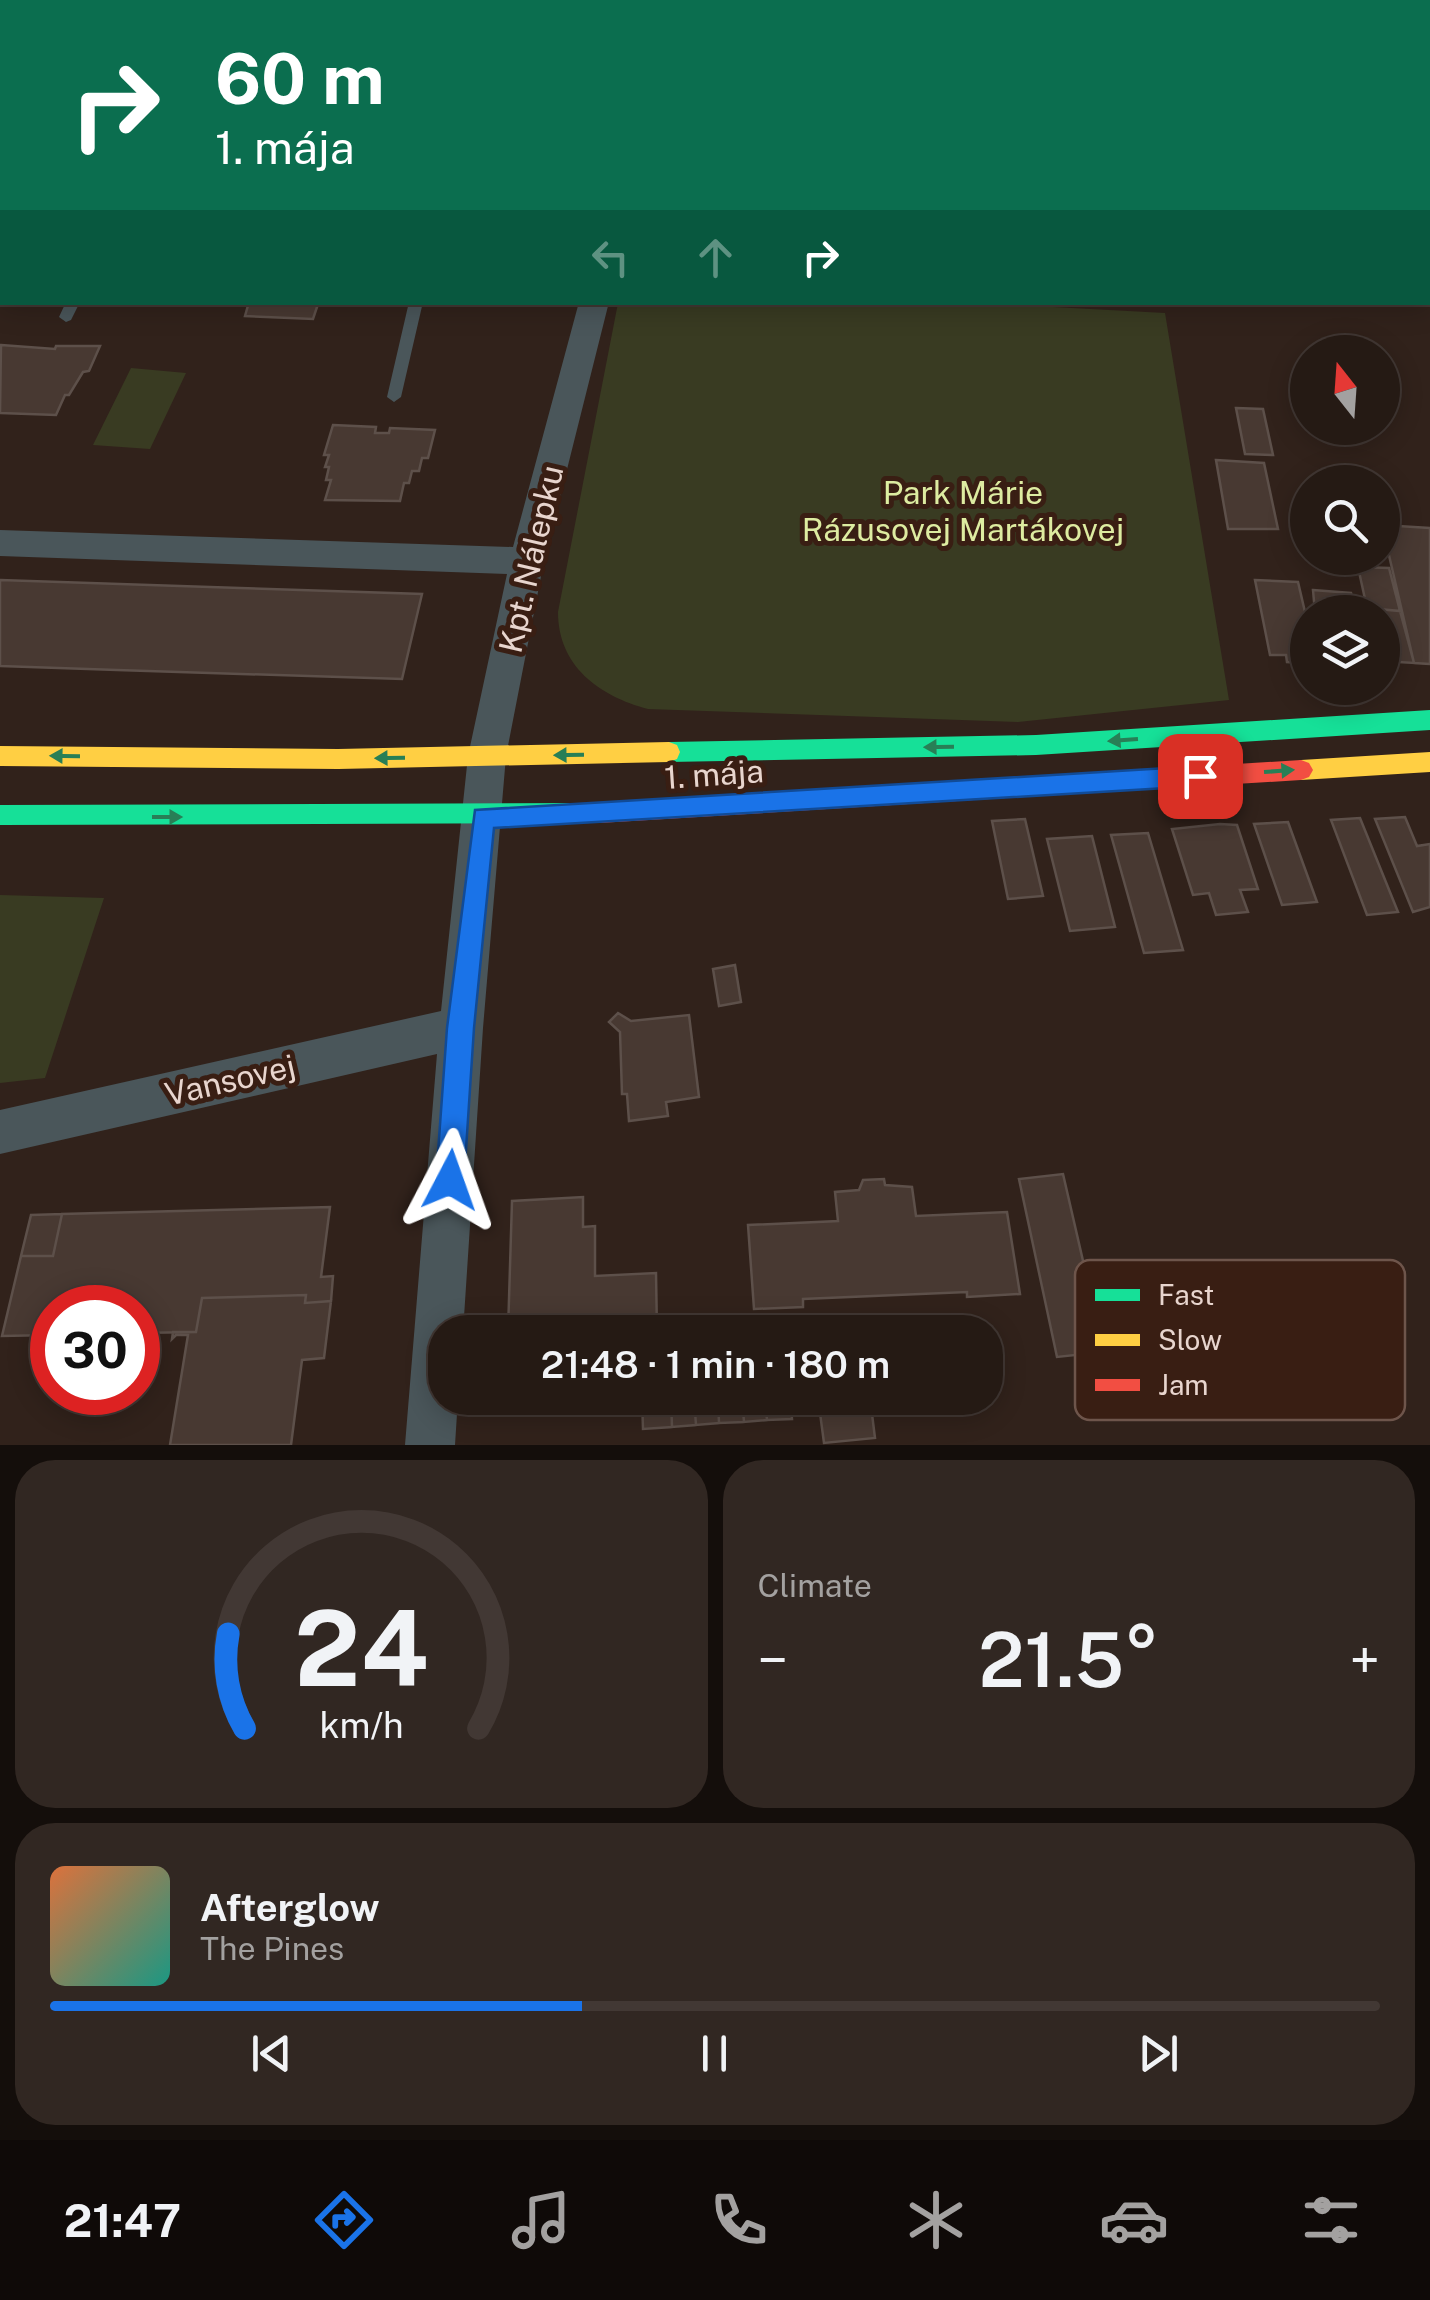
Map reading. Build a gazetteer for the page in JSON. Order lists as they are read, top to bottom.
{
  "streets": {
    "main road": ["1. mája"],
    "street": ["Kpt. Nálepku", "Vansovej"]
  },
  "crossings": [
    ["Kpt. Nálepku", "1. mája"],
    ["Kpt. Nálepku", "Vansovej"]
  ],
  "parks": ["Park Márie Rázusovej Martákovej"],
  "legend": ["Fast", "Slow", "Jam"],
  "north": "top",
  "page": {
    "turn": ["60 m", "1. mája"],
    "limit": "30",
    "trip": "21:48 · 1 min · 180 m",
    "tile": "Climate",
    "heat": ["−", "21.5°", "+"],
    "song": ["Afterglow", "The Pines"],
    "tabs": "21:47",
    "gauge": ["24", "km/h"]
  }
}
